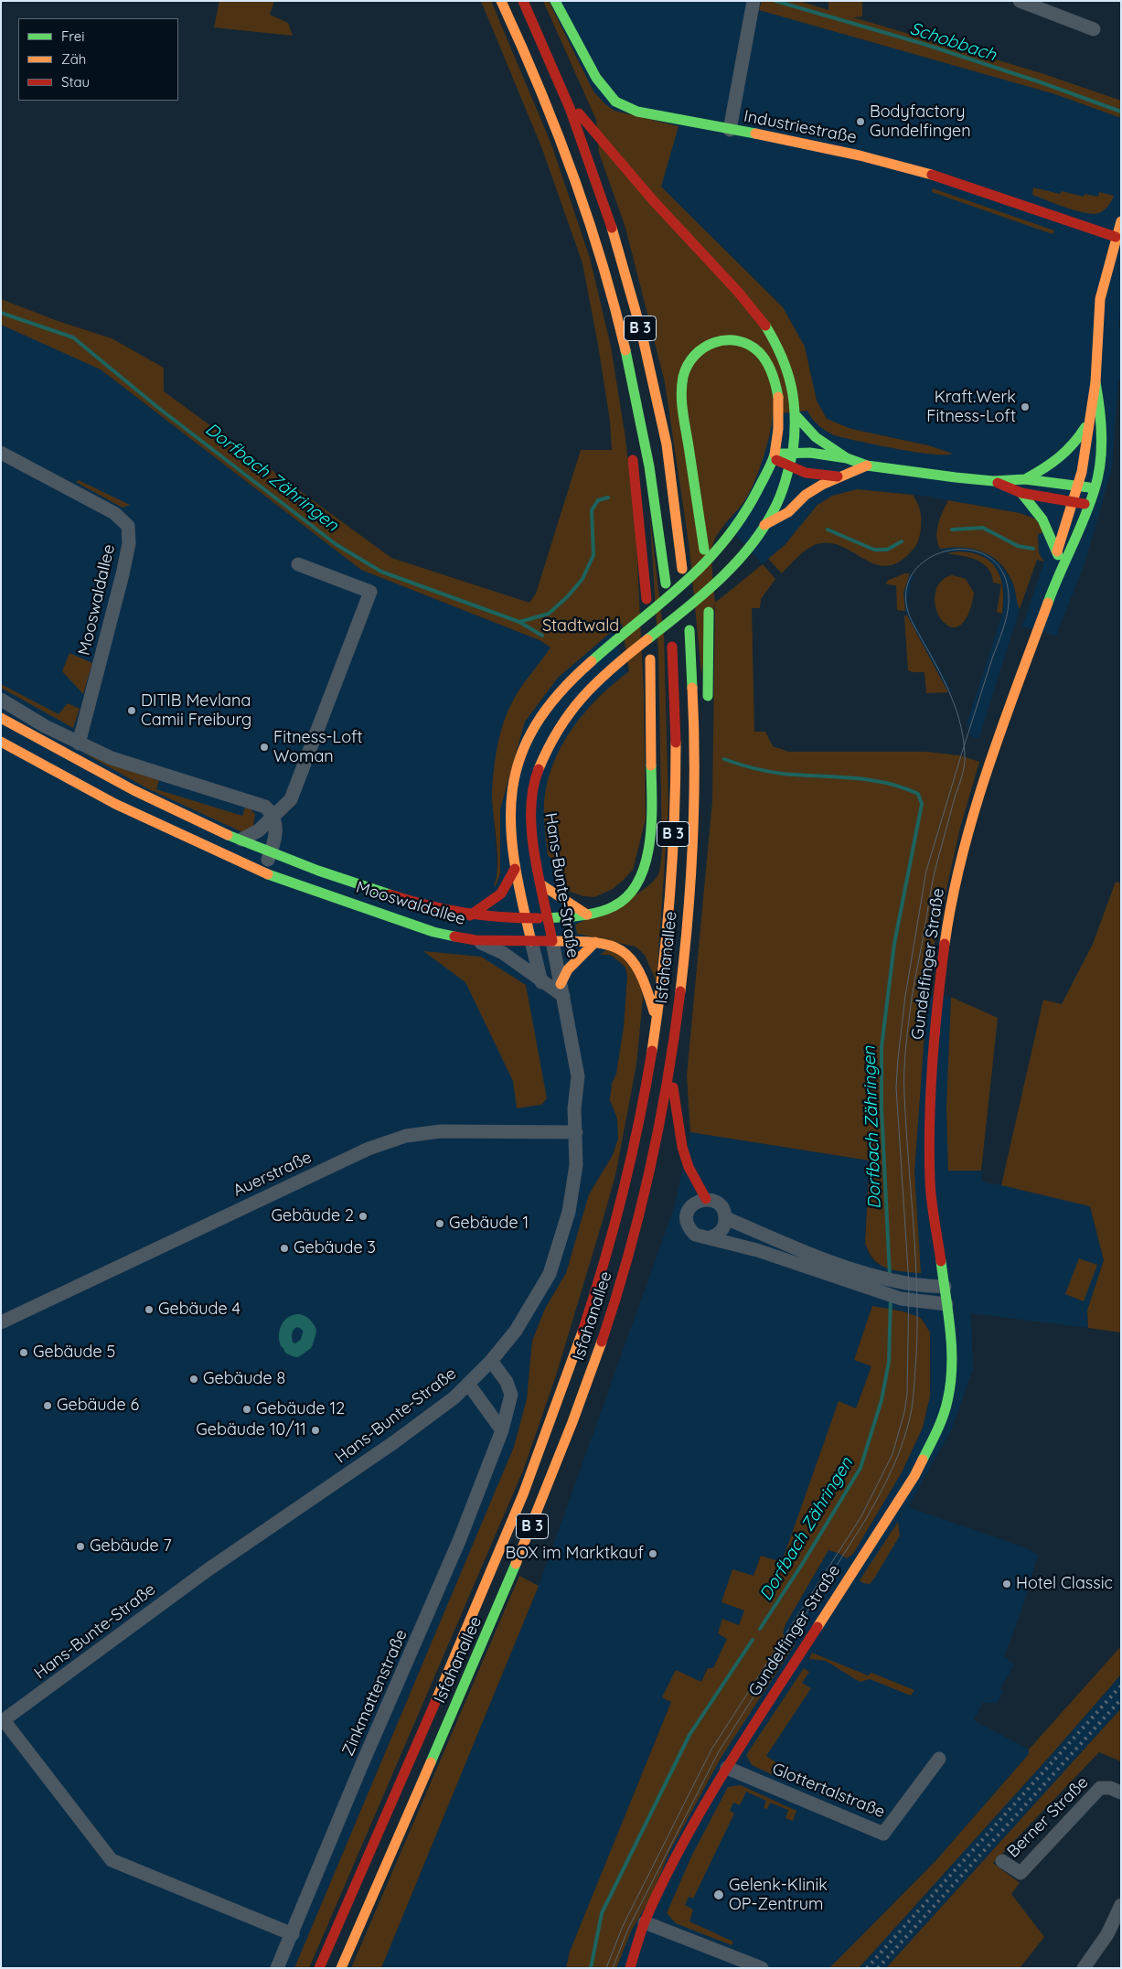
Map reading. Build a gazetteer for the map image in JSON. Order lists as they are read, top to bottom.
{
  "streets": {
    "main road": [
      "Industriestraße",
      "B 3",
      "Mooswaldallee",
      "Hans-Bunte-Straße",
      "Isfahanallee",
      "Gundelfinger Straße"
    ],
    "street": [
      "Auerstraße",
      "Zinkmattenstraße",
      "Glottertalstraße",
      "Berner Straße"
    ]
  },
  "crossings": [
    ["B 3", "Hans-Bunte-Straße"],
    ["Mooswaldallee", "Hans-Bunte-Straße"],
    ["Mooswaldallee", "Isfahanallee"],
    ["Hans-Bunte-Straße", "Auerstraße"],
    ["Hans-Bunte-Straße", "Zinkmattenstraße"],
    ["Gundelfinger Straße", "Glottertalstraße"]
  ],
  "water": ["Schobbach", "Dorfbach Zähringen"],
  "parks": ["Stadtwald"],
  "places": [
    "Bodyfactory Gundelfingen",
    "Kraft.Werk Fitness-Loft",
    "DITIB Mevlana Camii Freiburg",
    "Fitness-Loft Woman",
    "Gebäude 2",
    "Gebäude 1",
    "Gebäude 3",
    "Gebäude 4",
    "Gebäude 5",
    "Gebäude 8",
    "Gebäude 6",
    "Gebäude 12",
    "Gebäude 10/11",
    "Gebäude 7",
    "BOX im Marktkauf",
    "Hotel Classic",
    "Gelenk-Klinik OP-Zentrum"
  ],
  "legend": ["Frei", "Zäh", "Stau"]
}
